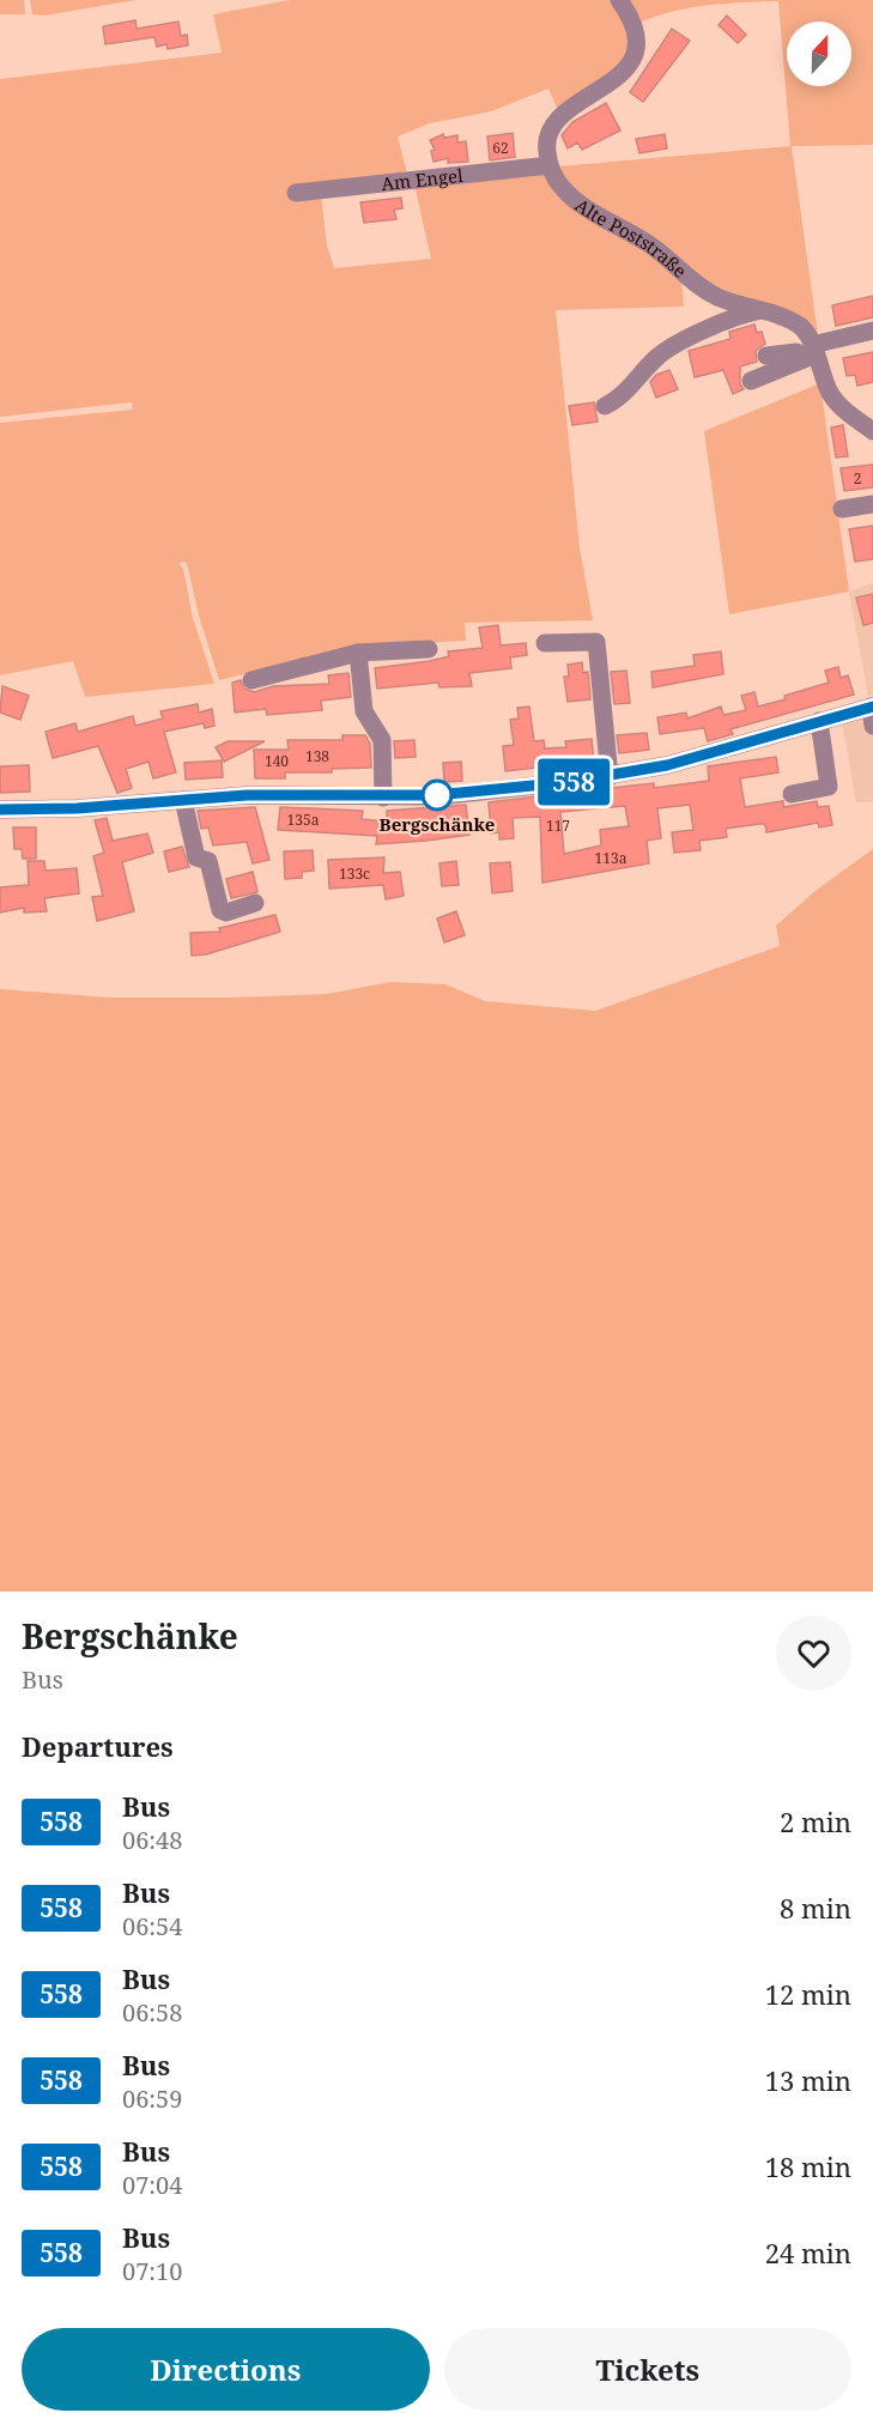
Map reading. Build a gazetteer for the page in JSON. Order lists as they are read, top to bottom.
{
  "streets": {
    "street": ["Am Engel", "Alte Poststraße"]
  },
  "crossings": [
    ["Am Engel", "Alte Poststraße"]
  ],
  "places": ["Bergschänke"],
  "lines": ["bus line 558"],
  "house_numbers": [
    "62",
    "2",
    "138",
    "140",
    "135a",
    "117",
    "113a",
    "133c"
  ],
  "north": "top",
  "page": {
    "on_map": "558",
    "heading": [
      ["Bergschänke", "Bus"],
      "Departures"
    ],
    "list": [
      {
        "mark": "558",
        "name": "Bus",
        "note": "06:48",
        "value": "2 min"
      },
      {
        "mark": "558",
        "name": "Bus",
        "note": "06:54",
        "value": "8 min"
      },
      {
        "mark": "558",
        "name": "Bus",
        "note": "06:58",
        "value": "12 min"
      },
      {
        "mark": "558",
        "name": "Bus",
        "note": "06:59",
        "value": "13 min"
      },
      {
        "mark": "558",
        "name": "Bus",
        "note": "07:04",
        "value": "18 min"
      },
      {
        "mark": "558",
        "name": "Bus",
        "note": "07:10",
        "value": "24 min"
      }
    ],
    "buttons": ["Directions", "Tickets"]
  }
}
